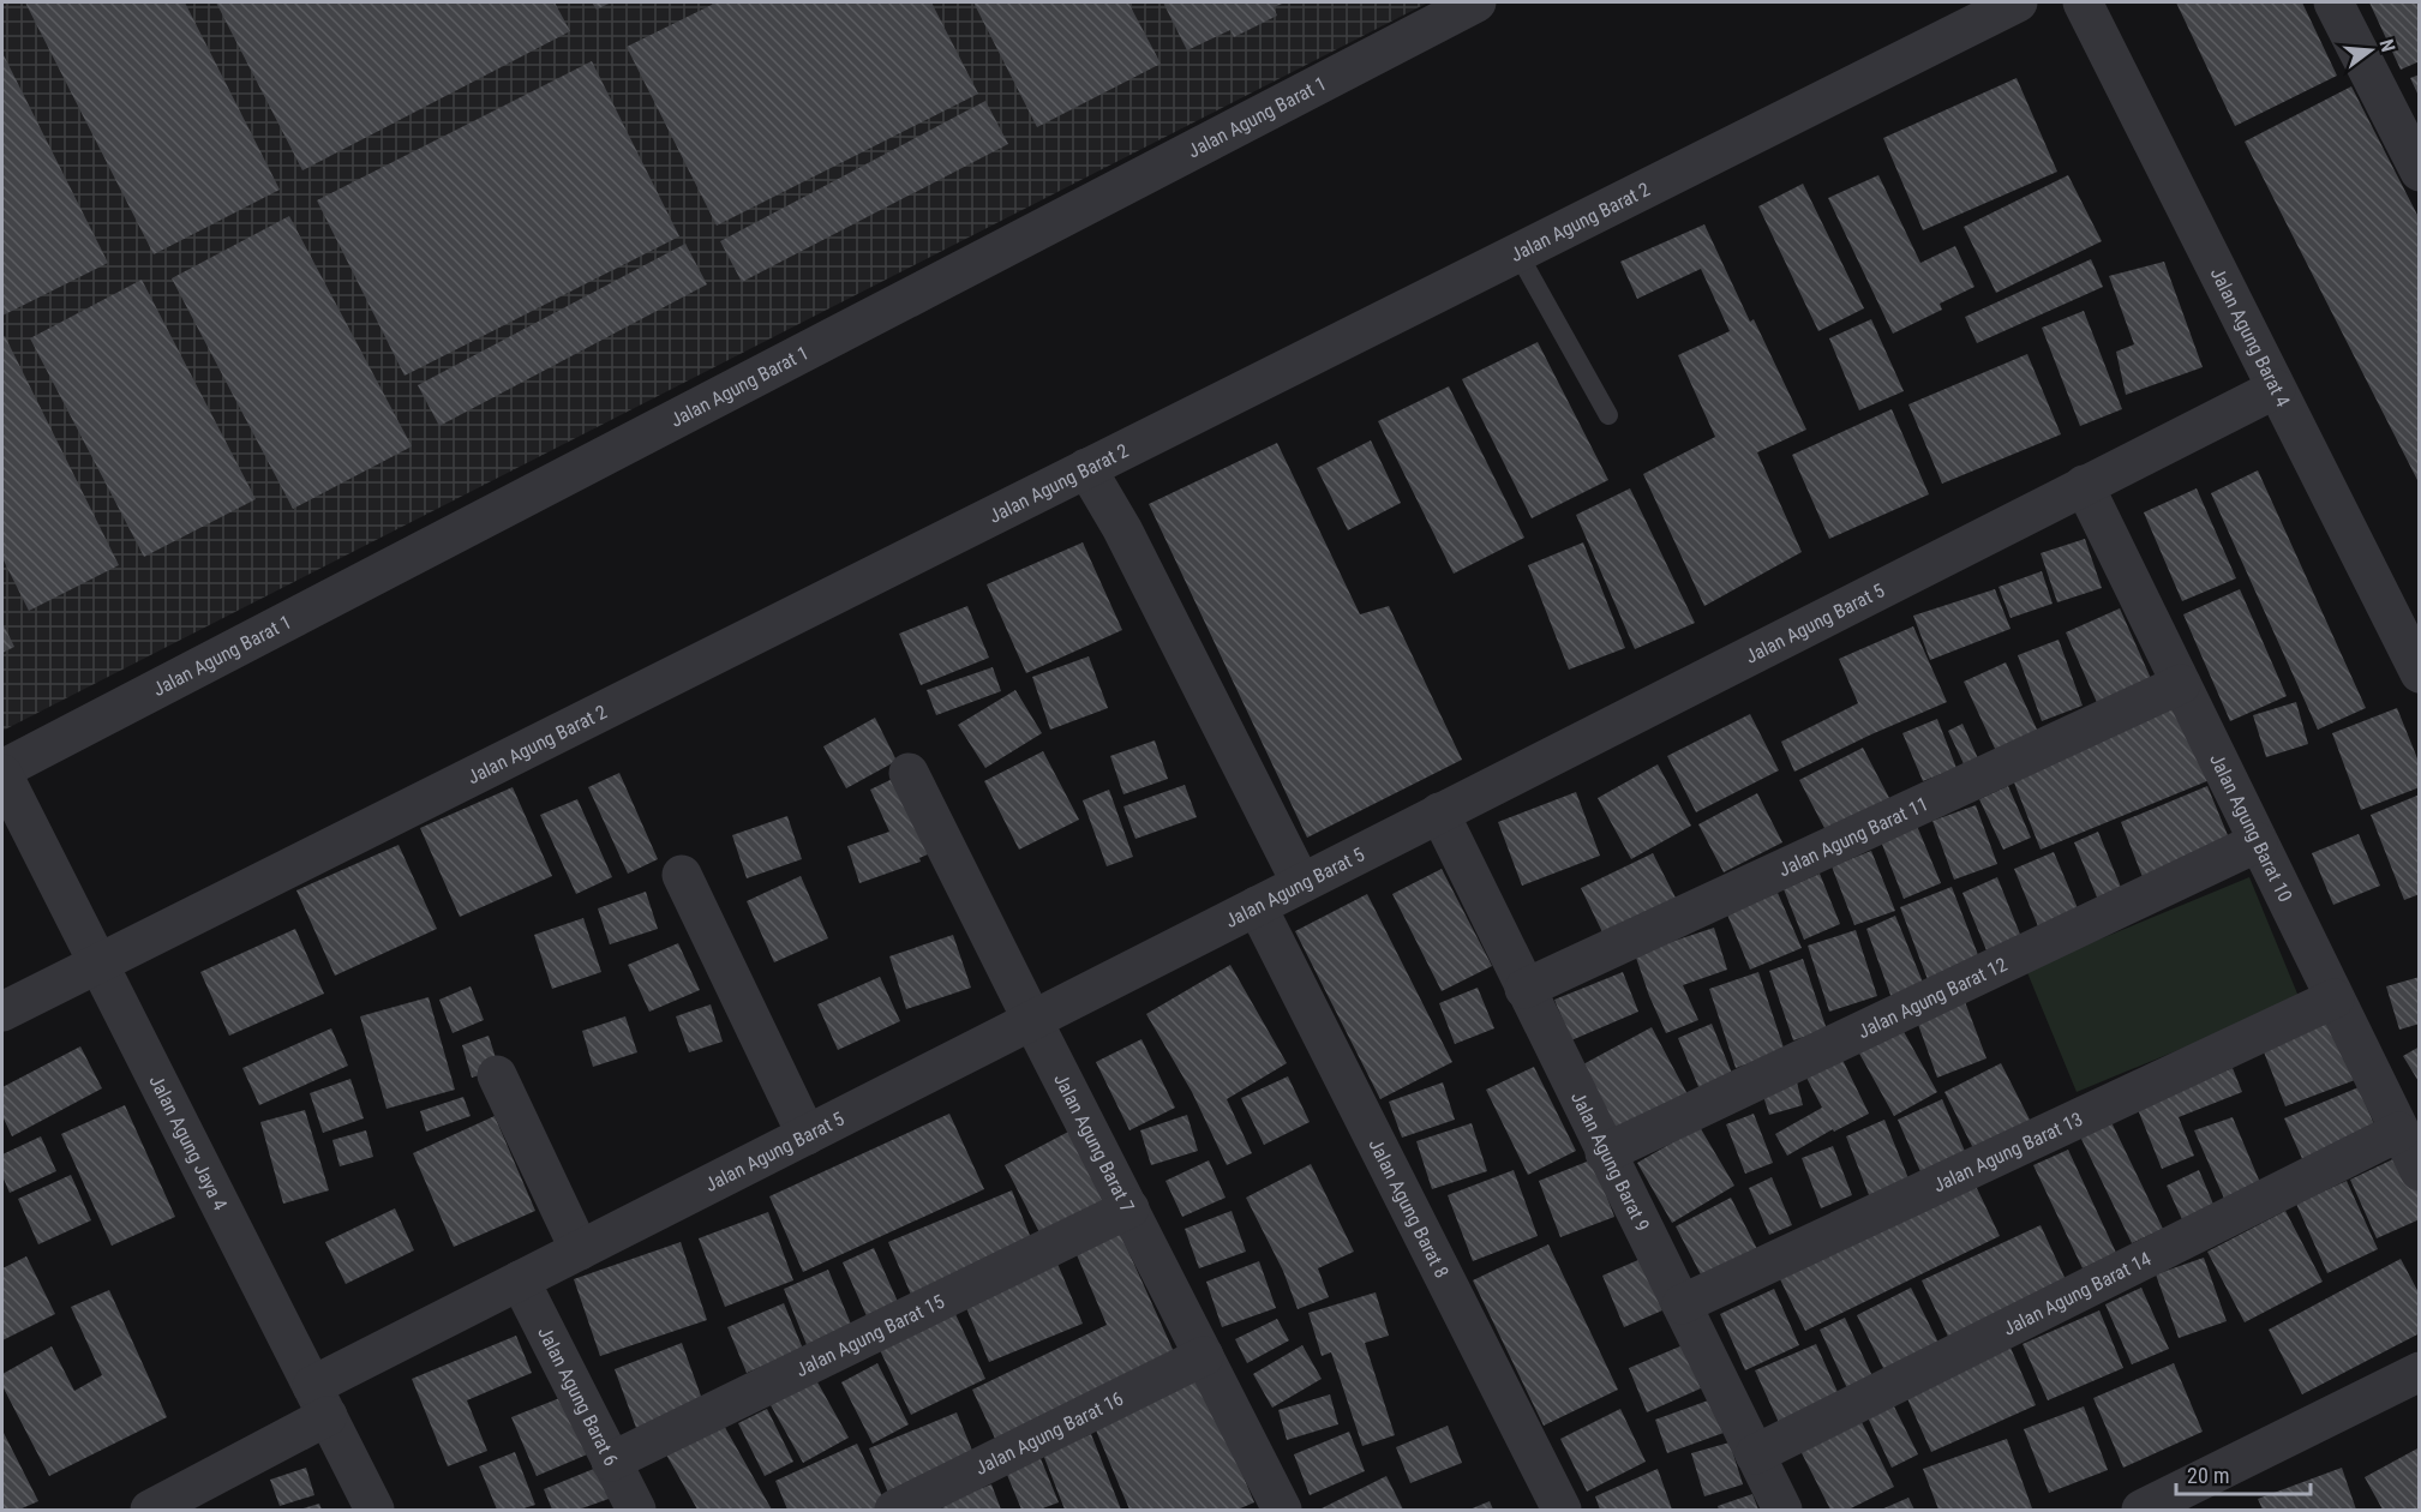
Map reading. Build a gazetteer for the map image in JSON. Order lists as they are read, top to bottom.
{
  "streets": {
    "street": [
      "Jalan Agung Barat 1",
      "Jalan Agung Barat 2",
      "Jalan Agung Barat 4",
      "Jalan Agung Barat 5",
      "Jalan Agung Barat 10",
      "Jalan Agung Barat 11",
      "Jalan Agung Barat 12",
      "Jalan Agung Barat 7",
      "Jalan Agung Jaya 4",
      "Jalan Agung Barat 13",
      "Jalan Agung Barat 9",
      "Jalan Agung Barat 8",
      "Jalan Agung Barat 14",
      "Jalan Agung Barat 15",
      "Jalan Agung Barat 6",
      "Jalan Agung Barat 16"
    ]
  },
  "crossings": [
    ["Jalan Agung Barat 1", "Jalan Agung Jaya 4"],
    ["Jalan Agung Barat 2", "Jalan Agung Jaya 4"],
    ["Jalan Agung Barat 4", "Jalan Agung Barat 5"],
    ["Jalan Agung Barat 5", "Jalan Agung Barat 10"],
    ["Jalan Agung Barat 5", "Jalan Agung Barat 7"],
    ["Jalan Agung Barat 5", "Jalan Agung Jaya 4"],
    ["Jalan Agung Barat 5", "Jalan Agung Barat 9"],
    ["Jalan Agung Barat 5", "Jalan Agung Barat 8"],
    ["Jalan Agung Barat 5", "Jalan Agung Barat 6"],
    ["Jalan Agung Barat 10", "Jalan Agung Barat 11"],
    ["Jalan Agung Barat 10", "Jalan Agung Barat 12"],
    ["Jalan Agung Barat 10", "Jalan Agung Barat 13"],
    ["Jalan Agung Barat 10", "Jalan Agung Barat 14"],
    ["Jalan Agung Barat 11", "Jalan Agung Barat 9"],
    ["Jalan Agung Barat 12", "Jalan Agung Barat 9"],
    ["Jalan Agung Barat 7", "Jalan Agung Barat 15"],
    ["Jalan Agung Barat 7", "Jalan Agung Barat 16"],
    ["Jalan Agung Barat 13", "Jalan Agung Barat 9"],
    ["Jalan Agung Barat 9", "Jalan Agung Barat 14"],
    ["Jalan Agung Barat 15", "Jalan Agung Barat 6"]
  ],
  "scale_bar": "20 m",
  "north": "right"
}
